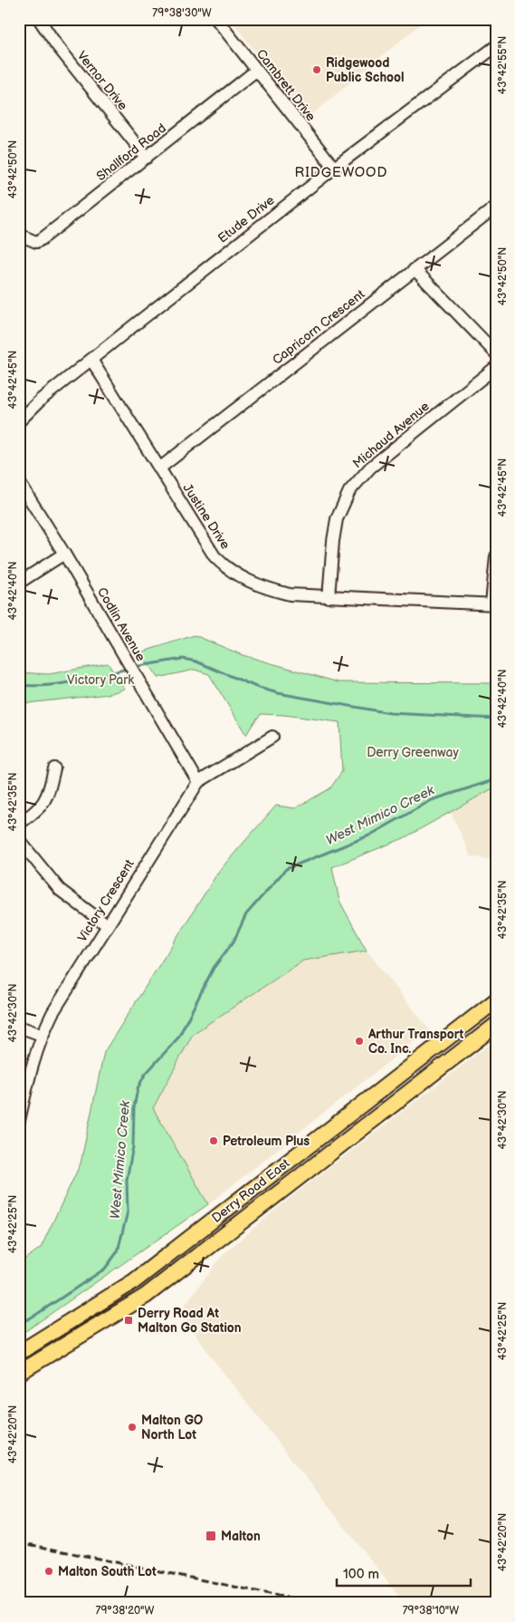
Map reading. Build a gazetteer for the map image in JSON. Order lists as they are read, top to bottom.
{
  "streets": {
    "main road": ["Derry Road East"],
    "street": [
      "Vernor Drive",
      "Cambrett Drive",
      "Shallford Road",
      "Etude Drive",
      "Capricorn Crescent",
      "Michaud Avenue",
      "Justine Drive",
      "Codlin Avenue",
      "Victory Crescent"
    ]
  },
  "crossings": [
    ["Vernor Drive", "Shallford Road"],
    ["Cambrett Drive", "Shallford Road"],
    ["Cambrett Drive", "Etude Drive"],
    ["Etude Drive", "Justine Drive"],
    ["Capricorn Crescent", "Justine Drive"],
    ["Michaud Avenue", "Justine Drive"],
    ["Codlin Avenue", "Victory Crescent"]
  ],
  "districts": ["RIDGEWOOD"],
  "water": ["West Mimico Creek"],
  "parks": ["Victory Park", "Derry Greenway"],
  "places": {
    "other": [
      "Ridgewood Public School",
      "Arthur Transport Co. Inc.",
      "Petroleum Plus",
      "Malton GO North Lot",
      "Malton South Lot"
    ],
    "transit": ["Derry Road At Malton Go Station", "Malton"]
  },
  "scale_bar": "100 m",
  "coordinates": [
    "79°38'30\"W",
    "43°42'55\"N",
    "43°42'50\"N",
    "43°42'45\"N",
    "43°42'40\"N",
    "43°42'35\"N",
    "43°42'30\"N",
    "43°42'25\"N",
    "43°42'20\"N",
    "79°38'20\"W",
    "79°38'10\"W"
  ]
}
